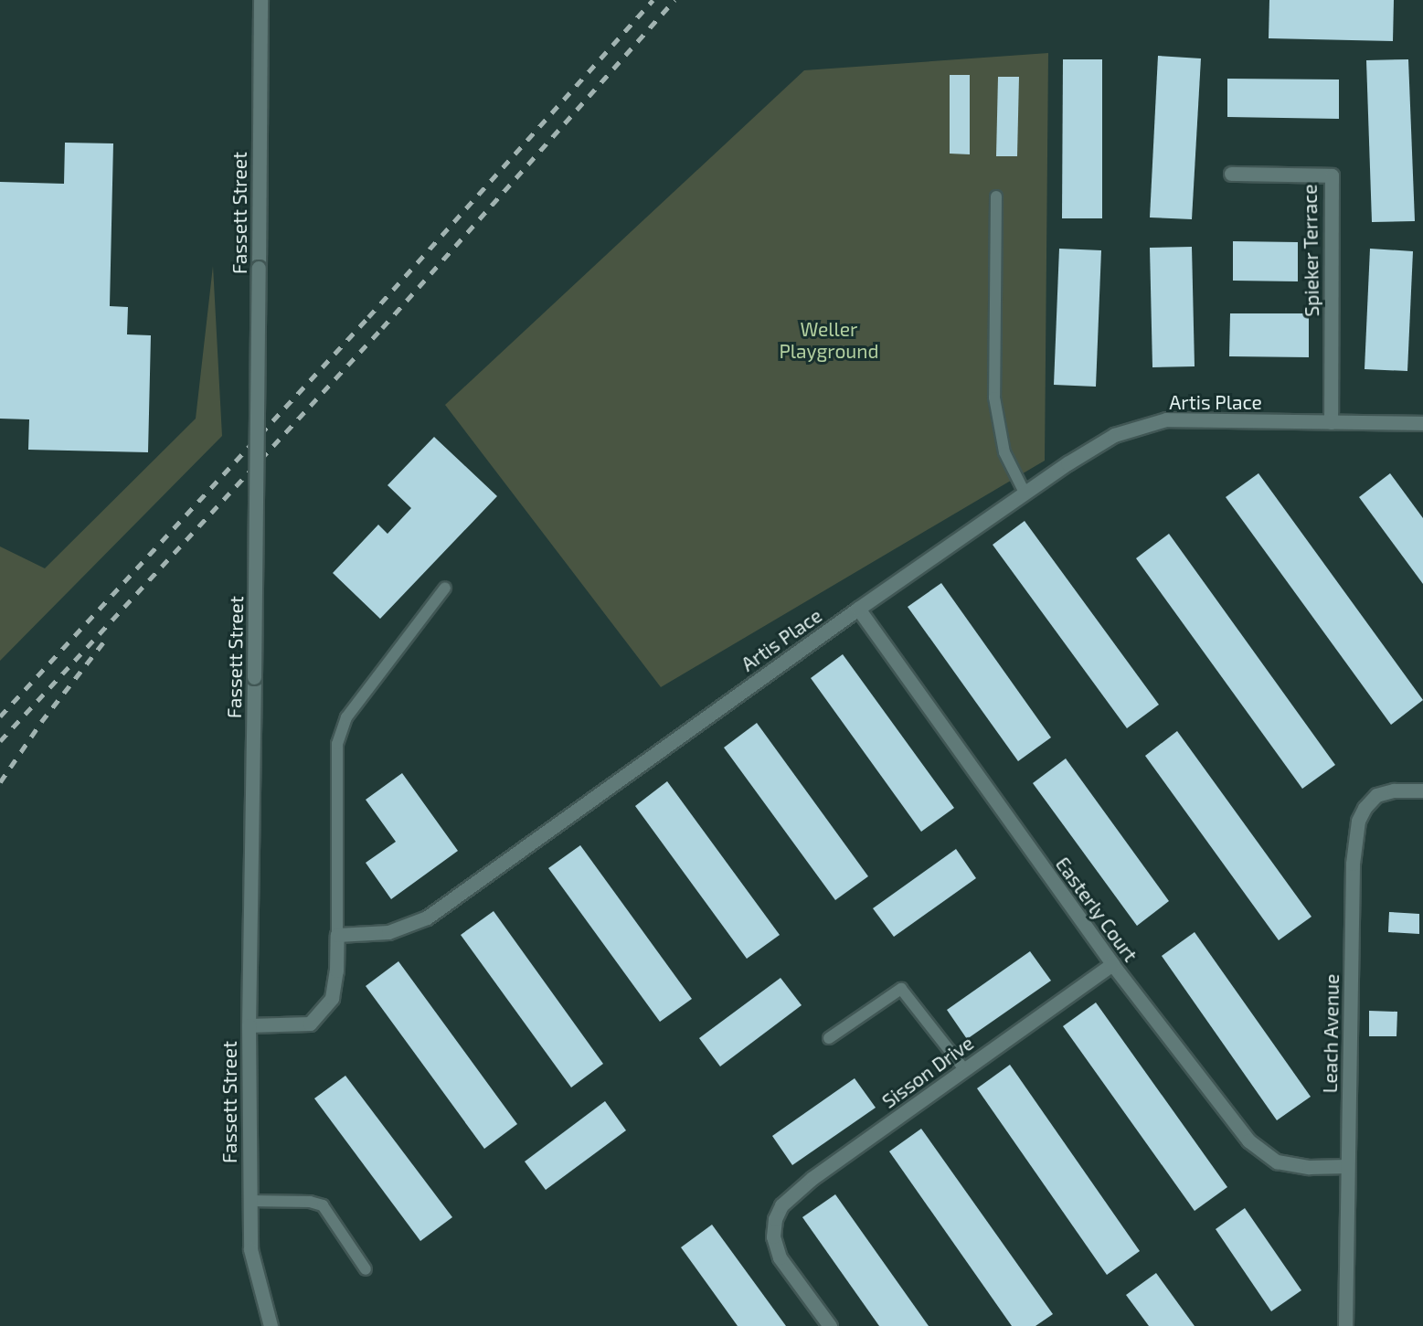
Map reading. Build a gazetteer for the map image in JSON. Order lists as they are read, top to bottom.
{
  "streets": {
    "street": [
      "Fassett Street",
      "Spieker Terrace",
      "Artis Place",
      "Easterly Court",
      "Leach Avenue",
      "Sisson Drive"
    ]
  },
  "crossings": [
    ["Spieker Terrace", "Artis Place"],
    ["Artis Place", "Easterly Court"],
    ["Easterly Court", "Leach Avenue"],
    ["Easterly Court", "Sisson Drive"]
  ],
  "parks": ["Weller Playground"]
}
